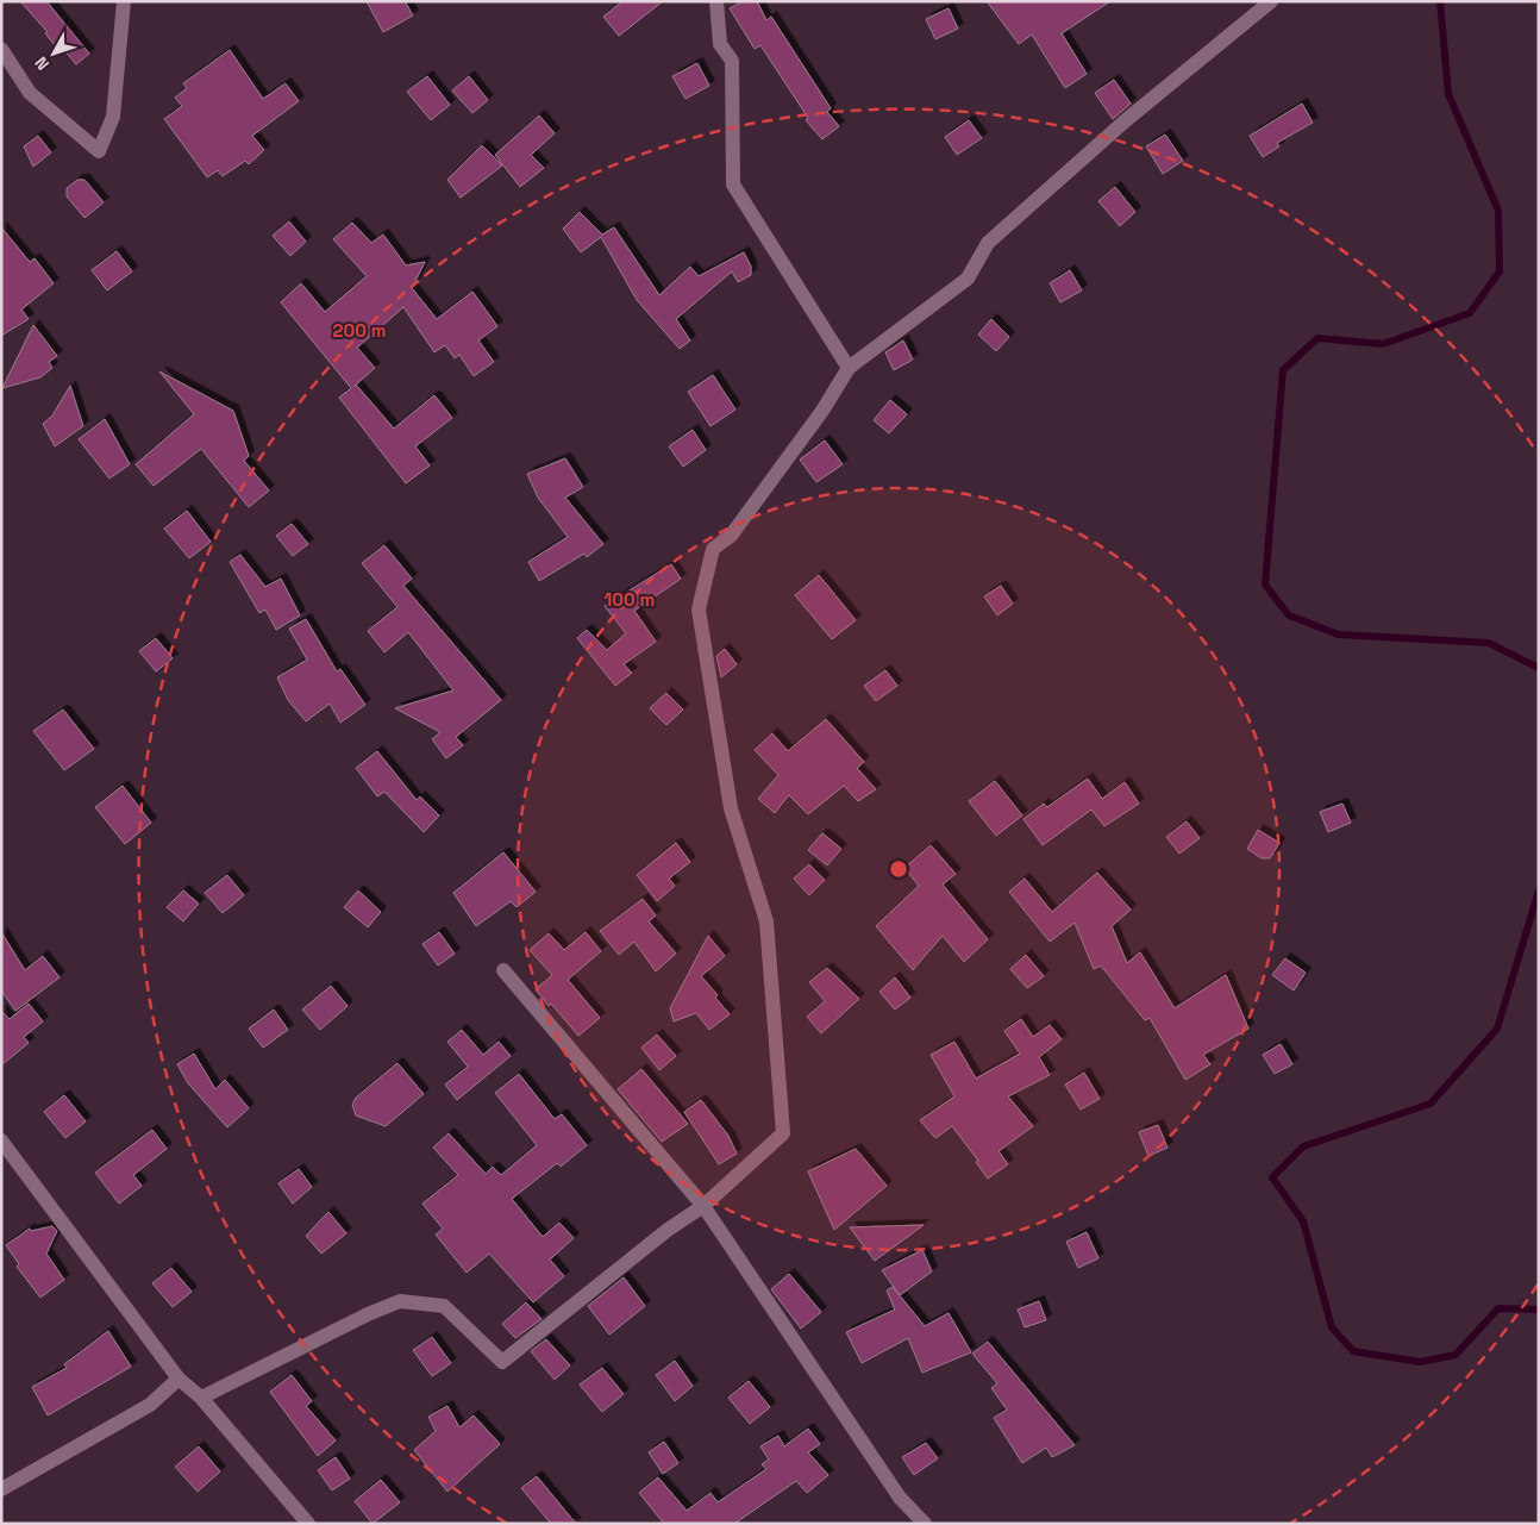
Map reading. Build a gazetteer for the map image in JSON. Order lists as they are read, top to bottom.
{
  "north": "bottom left",
  "rings": ["200 m", "100 m"]
}
